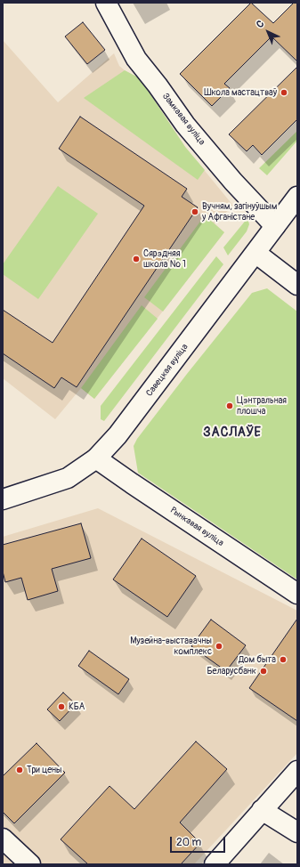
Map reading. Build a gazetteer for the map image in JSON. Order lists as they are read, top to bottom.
{
  "streets": {
    "street": ["Замкавая вуліца", "Савецкая вуліца", "Рынкавая вуліца"]
  },
  "crossings": [
    ["Замкавая вуліца", "Савецкая вуліца"],
    ["Савецкая вуліца", "Рынкавая вуліца"]
  ],
  "districts": ["ЗАСЛАЎЕ"],
  "places": [
    "Школа мастацтваў",
    "Вучням, загінуўшым у Афганістане",
    "Сярэдняя школа № 1",
    "Цэнтральная плошча",
    "Музейна-выставачны комплекс",
    "Дом быта",
    "Беларусбанк",
    "КБА",
    "Три цены"
  ],
  "scale_bar": "20 m",
  "north": "top left"
}
